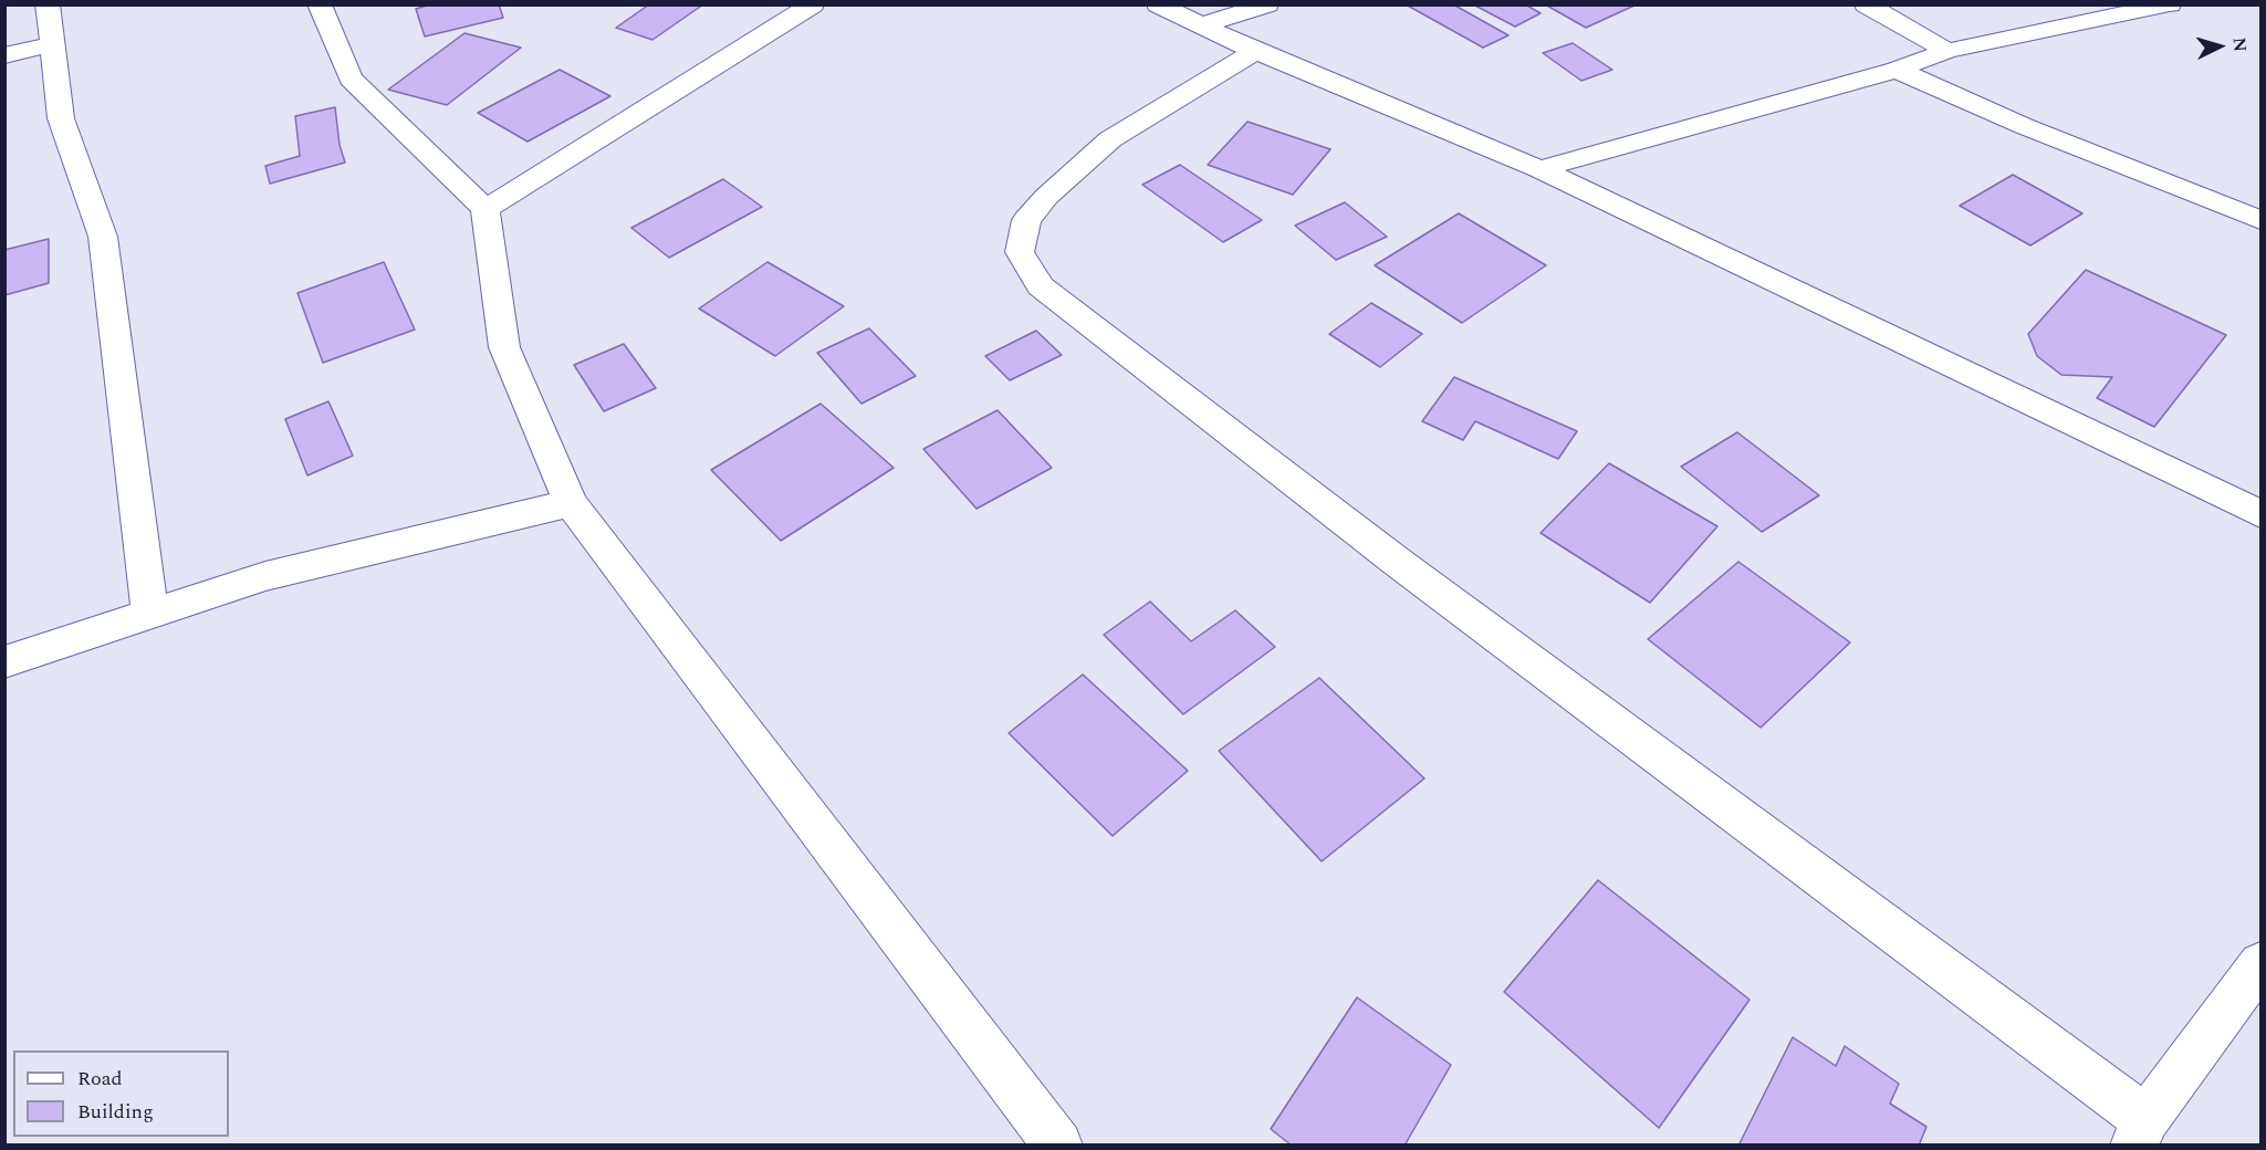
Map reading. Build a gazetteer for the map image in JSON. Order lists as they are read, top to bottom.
{
  "legend": ["Road", "Building"],
  "north": "right"
}
